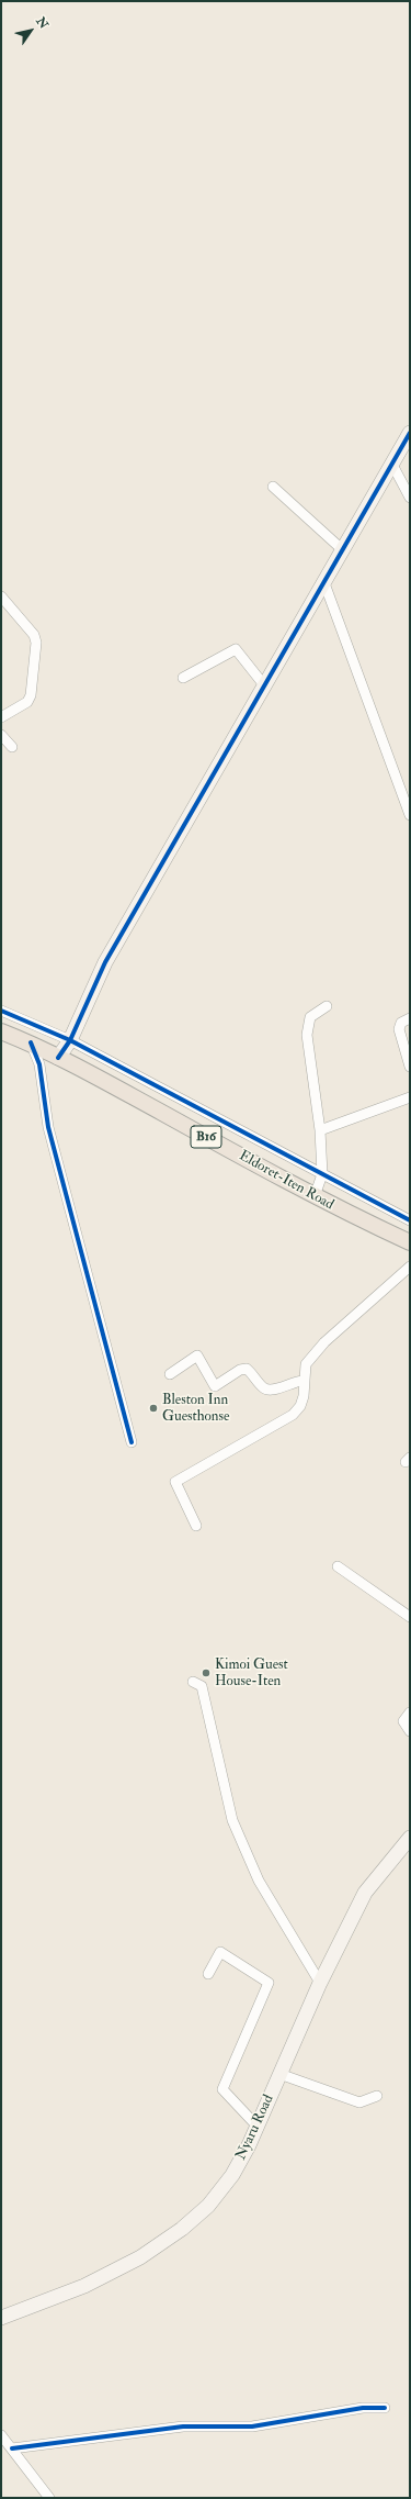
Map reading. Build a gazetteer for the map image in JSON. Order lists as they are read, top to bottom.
{
  "streets": {
    "main road": ["B16", "Eldoret-Iten Road"],
    "street": ["Nyaru Road"]
  },
  "places": ["Bleston Inn Guesthonse", "Kimoi Guest House-Iten"],
  "north": "top right"
}
